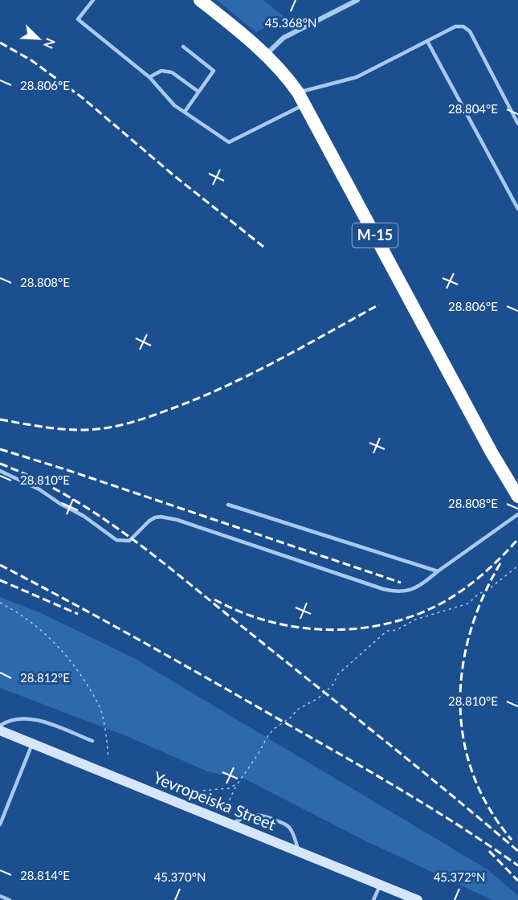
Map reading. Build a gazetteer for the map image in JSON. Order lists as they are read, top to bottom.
{
  "streets": {
    "highway": ["М-15"],
    "main road": ["Yevropeiska Street"]
  },
  "north": "bottom right",
  "coordinates": [
    "45.368°N",
    "28.806°E",
    "28.804°E",
    "28.808°E",
    "28.810°E",
    "28.812°E",
    "28.814°E",
    "45.370°N",
    "45.372°N"
  ]
}
